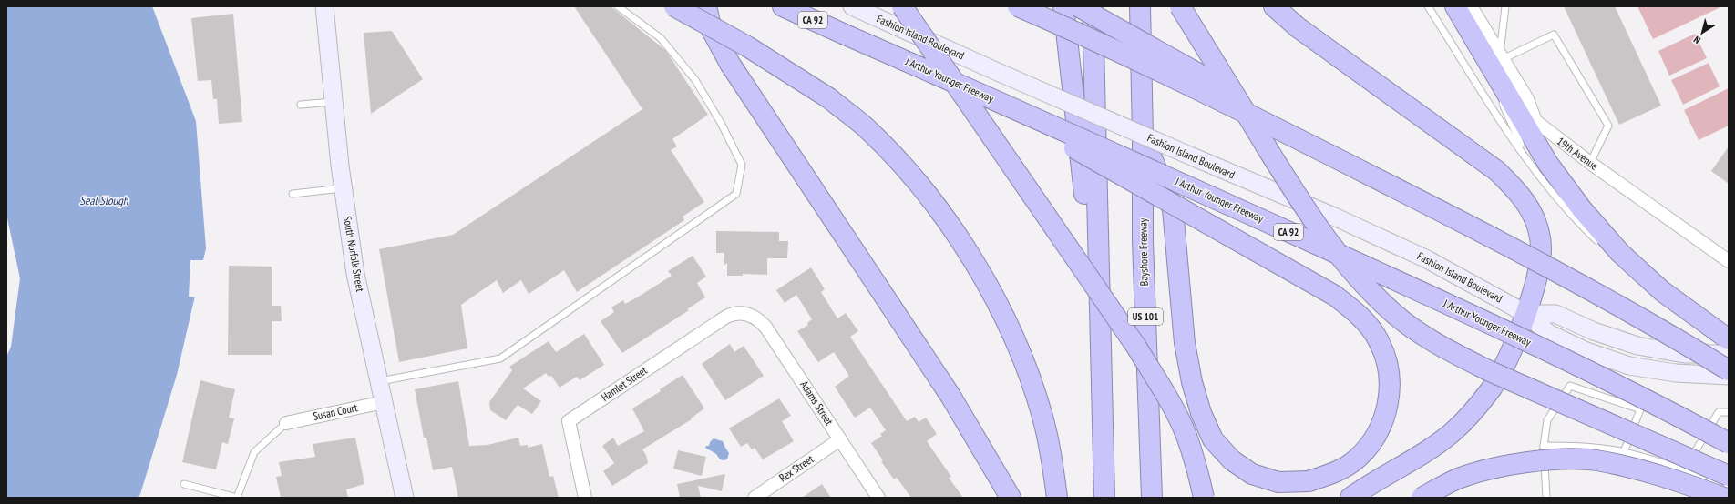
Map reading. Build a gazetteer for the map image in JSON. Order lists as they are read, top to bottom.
{
  "streets": {
    "highway": [
      "CA 92",
      "J Arthur Younger Freeway",
      "Bayshore Freeway",
      "US 101"
    ],
    "main road": ["Fashion Island Boulevard", "South Norfolk Street"],
    "street": [
      "19th Avenue",
      "Hamlet Street",
      "Adams Street",
      "Susan Court",
      "Rex Street"
    ]
  },
  "crossings": [
    ["South Norfolk Street", "Susan Court"],
    ["Hamlet Street", "Adams Street"],
    ["Adams Street", "Rex Street"]
  ],
  "water": ["Seal Slough"],
  "north": "bottom left"
}
